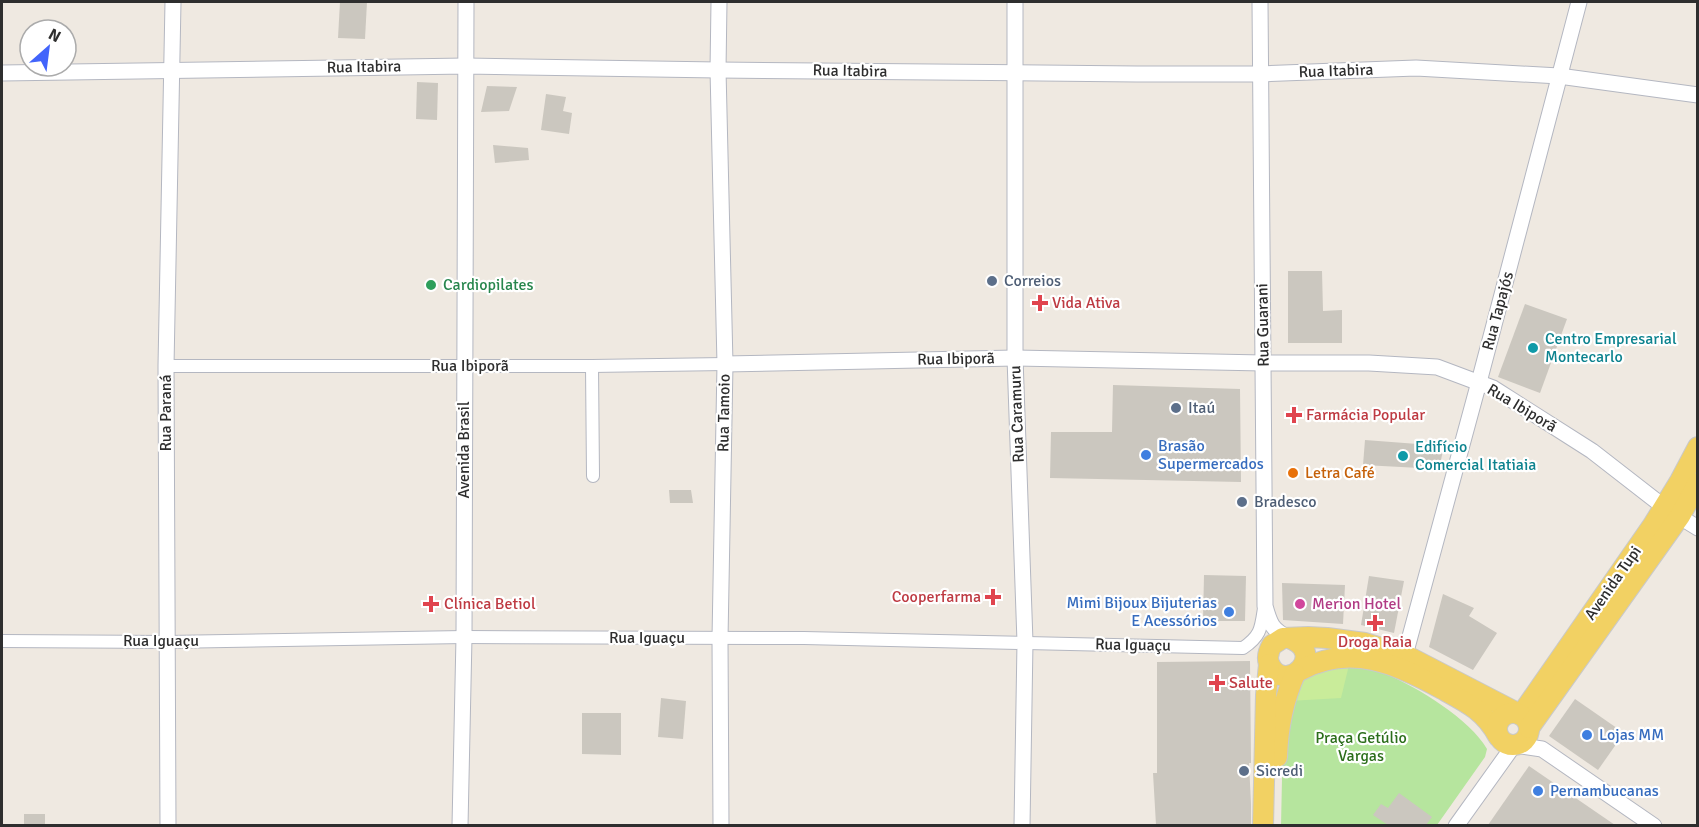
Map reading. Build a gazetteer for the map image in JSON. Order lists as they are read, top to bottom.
{
  "streets": {
    "main road": ["Avenida Tupi"],
    "street": [
      "Rua Itabira",
      "Rua Tapajós",
      "Rua Guarani",
      "Rua Ibiporã",
      "Rua Paraná",
      "Rua Tamoio",
      "Rua Caramuru",
      "Avenida Brasil",
      "Rua Iguaçu"
    ]
  },
  "crossings": [
    ["Rua Itabira", "Rua Tapajós"],
    ["Rua Itabira", "Rua Guarani"],
    ["Rua Itabira", "Rua Paraná"],
    ["Rua Itabira", "Rua Tamoio"],
    ["Rua Itabira", "Rua Caramuru"],
    ["Rua Itabira", "Avenida Brasil"],
    ["Rua Tapajós", "Rua Ibiporã"],
    ["Rua Guarani", "Rua Ibiporã"],
    ["Rua Ibiporã", "Rua Paraná"],
    ["Rua Ibiporã", "Rua Tamoio"],
    ["Rua Ibiporã", "Rua Caramuru"],
    ["Rua Ibiporã", "Avenida Brasil"],
    ["Rua Ibiporã", "Avenida Tupi"],
    ["Rua Paraná", "Rua Iguaçu"],
    ["Rua Tamoio", "Rua Iguaçu"],
    ["Rua Caramuru", "Rua Iguaçu"],
    ["Avenida Brasil", "Rua Iguaçu"]
  ],
  "parks": ["Praça Getúlio Vargas"],
  "places": {
    "other": [
      "Correios",
      "Cardiopilates",
      "Centro Empresarial Montecarlo",
      "Itaú",
      "Brasão Supermercados",
      "Edifício Comercial Itatiaia",
      "Letra Café",
      "Bradesco",
      "Merion Hotel",
      "Mimi Bijoux Bijuterias E Acessórios",
      "Lojas MM",
      "Sicredi",
      "Pernambucanas"
    ],
    "health": [
      "Vida Ativa",
      "Farmácia Popular",
      "Cooperfarma",
      "Clínica Betiol",
      "Droga Raia",
      "Salute"
    ]
  },
  "north": "top right"
}
